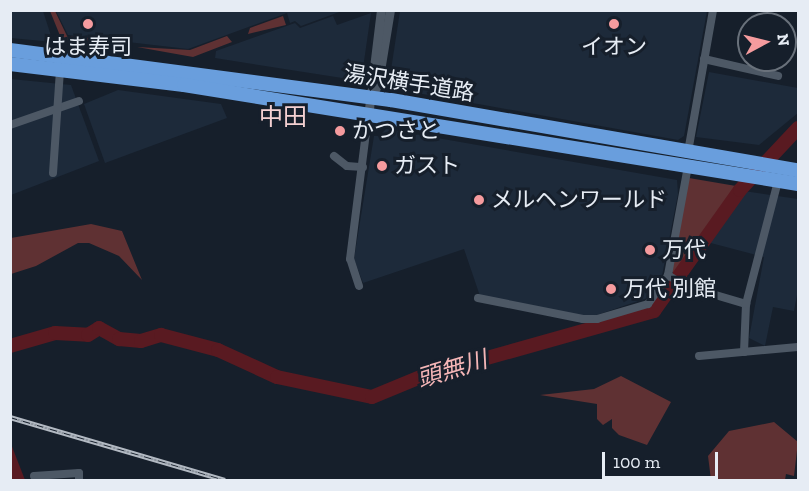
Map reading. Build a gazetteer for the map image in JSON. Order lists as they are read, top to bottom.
{
  "streets": {
    "highway": ["湯沢横手道路"]
  },
  "districts": ["中田"],
  "water": ["頭無川"],
  "places": [
    "はま寿司",
    "イオン",
    "かつさと",
    "ガスト",
    "メルヘンワールド",
    "万代",
    "万代 別館"
  ],
  "scale_bar": "100 m",
  "north": "right"
}
